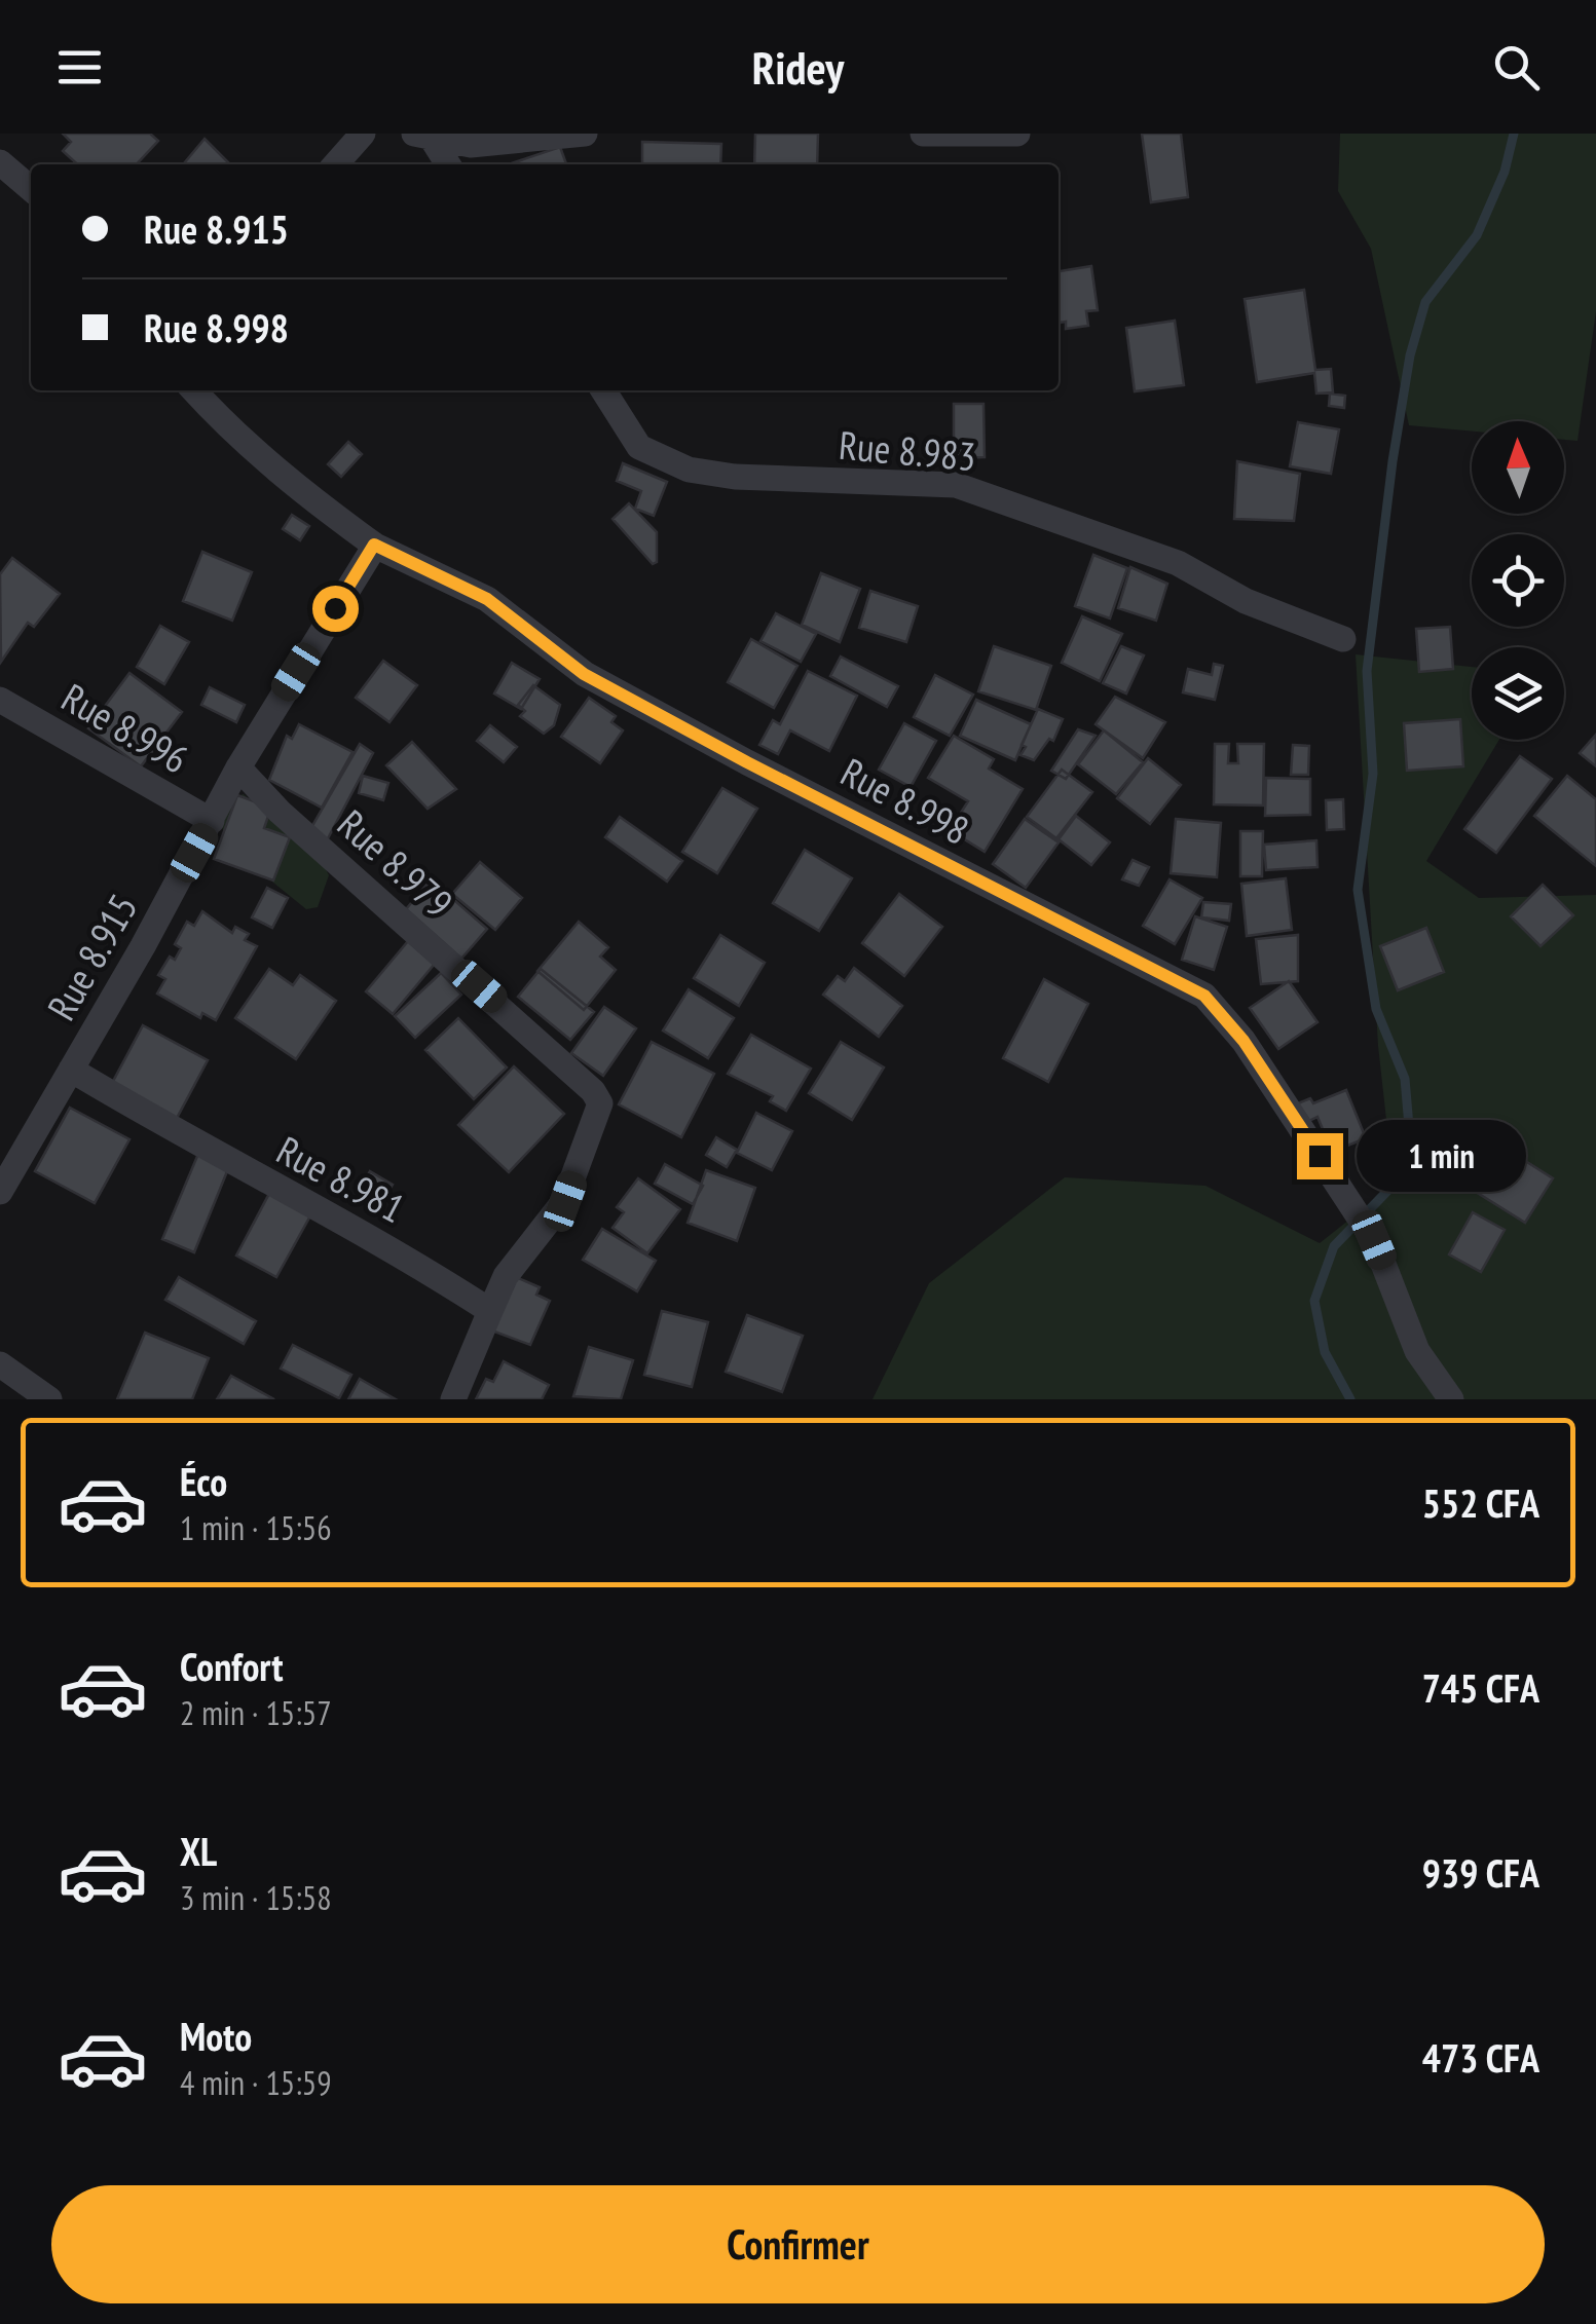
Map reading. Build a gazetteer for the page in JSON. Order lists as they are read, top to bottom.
{
  "streets": {
    "street": [
      "Rue 8.983",
      "Rue 8.996",
      "Rue 8.998",
      "Rue 8.979",
      "Rue 8.915",
      "Rue 8.981"
    ]
  },
  "crossings": [
    ["Rue 8.996", "Rue 8.915"],
    ["Rue 8.998", "Rue 8.915"],
    ["Rue 8.979", "Rue 8.915"],
    ["Rue 8.979", "Rue 8.981"],
    ["Rue 8.915", "Rue 8.981"]
  ],
  "north": "top",
  "page": {
    "header": "Ridey",
    "banner": ["Rue 8.915", "Rue 8.998"],
    "bubble": "1 min",
    "list": [
      {
        "name": "Éco",
        "note": "1 min · 15:56",
        "value": "552 CFA"
      },
      {
        "name": "Confort",
        "note": "2 min · 15:57",
        "value": "745 CFA"
      },
      {
        "name": "XL",
        "note": "3 min · 15:58",
        "value": "939 CFA"
      },
      {
        "name": "Moto",
        "note": "4 min · 15:59",
        "value": "473 CFA"
      }
    ],
    "buttons": "Confirmer"
  }
}
